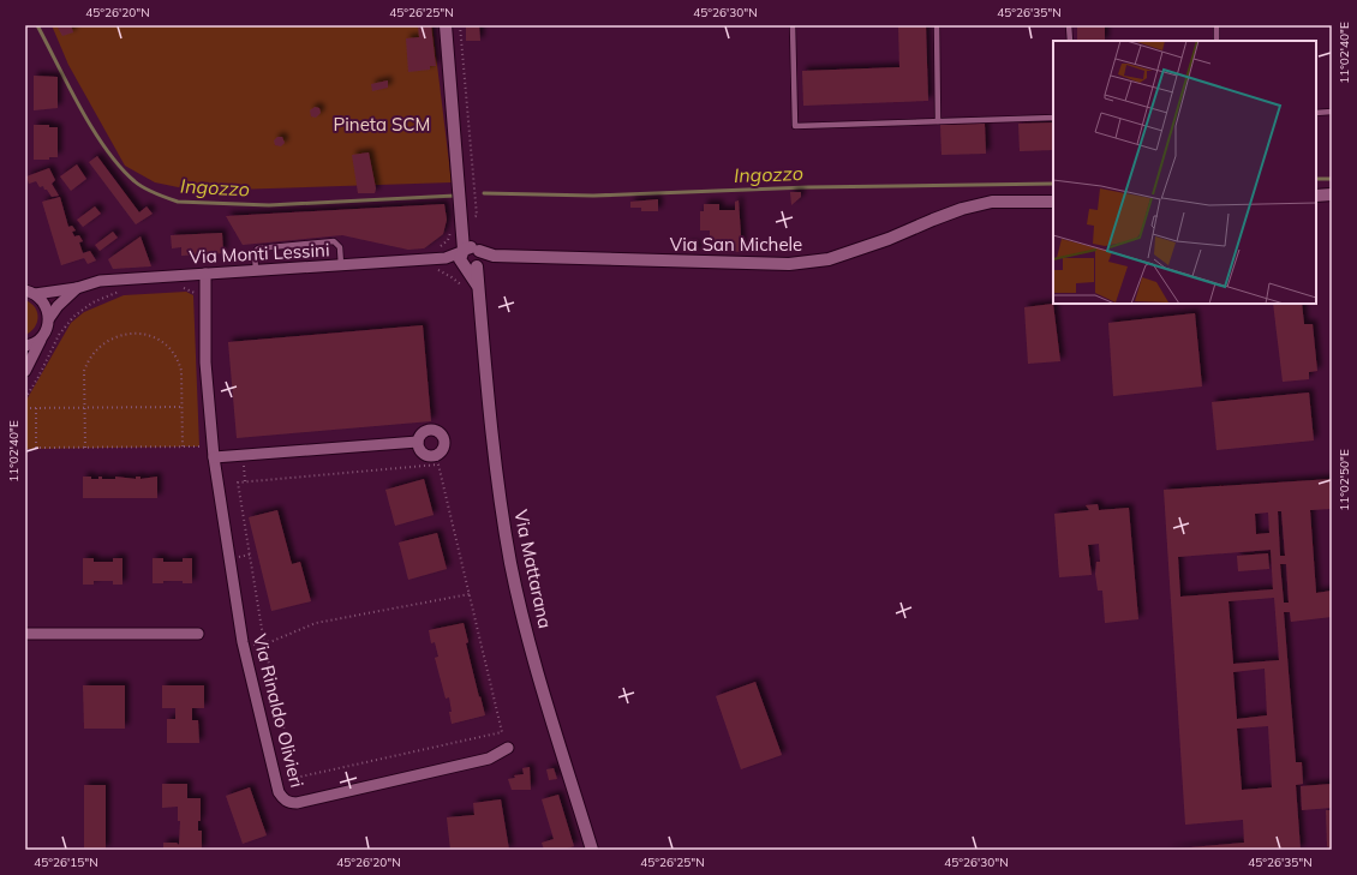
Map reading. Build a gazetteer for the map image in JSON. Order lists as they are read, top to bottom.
{
  "streets": {
    "street": [
      "Via San Michele",
      "Via Monti Lessini",
      "Via Mattarana",
      "Via Rinaldo Olivieri"
    ]
  },
  "crossings": [
    ["Via San Michele", "Via Monti Lessini"],
    ["Via San Michele", "Via Mattarana"],
    ["Via Monti Lessini", "Via Mattarana"],
    ["Via Monti Lessini", "Via Rinaldo Olivieri"]
  ],
  "water": ["Ingozzo"],
  "parks": ["Pineta SCM"],
  "coordinates": [
    "45°26'20\"N",
    "45°26'25\"N",
    "45°26'30\"N",
    "45°26'35\"N",
    "11°02'40\"E",
    "11°02'50\"E",
    "45°26'15\"N"
  ]
}
